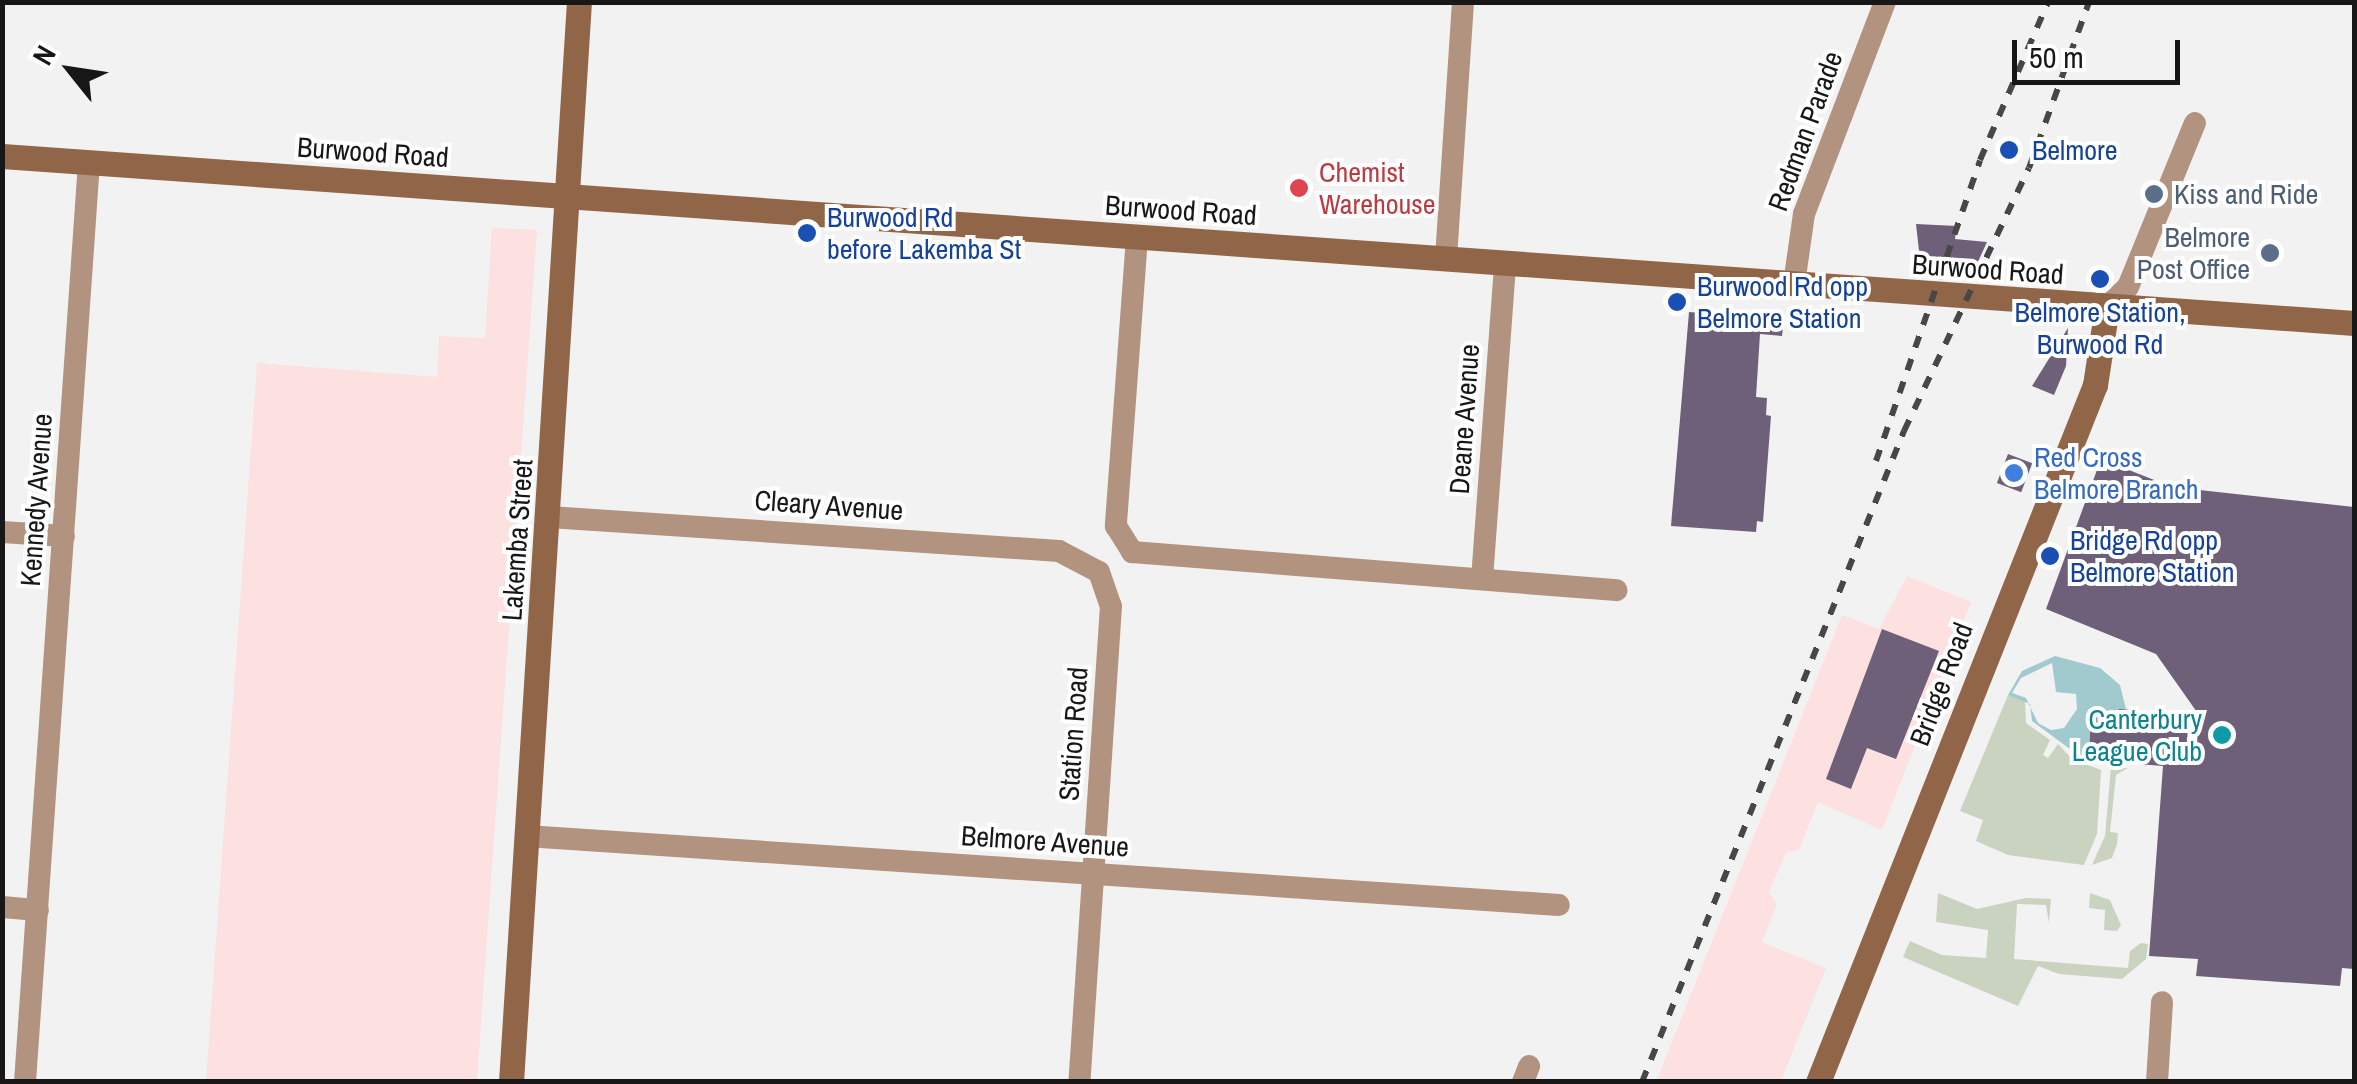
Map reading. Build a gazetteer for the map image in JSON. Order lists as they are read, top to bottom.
{
  "streets": {
    "main road": ["Burwood Road", "Lakemba Street", "Bridge Road"],
    "street": [
      "Redman Parade",
      "Deane Avenue",
      "Kennedy Avenue",
      "Cleary Avenue",
      "Station Road",
      "Belmore Avenue"
    ]
  },
  "crossings": [
    ["Redman Parade", "Burwood Road"],
    ["Burwood Road", "Deane Avenue"],
    ["Burwood Road", "Kennedy Avenue"],
    ["Burwood Road", "Lakemba Street"],
    ["Burwood Road", "Bridge Road"],
    ["Cleary Avenue", "Lakemba Street"],
    ["Cleary Avenue", "Station Road"],
    ["Lakemba Street", "Belmore Avenue"],
    ["Station Road", "Belmore Avenue"]
  ],
  "places": [
    "Belmore",
    "Chemist Warehouse",
    "Kiss and Ride",
    "Burwood Rd before Lakemba St",
    "Belmore Post Office",
    "Belmore Station, Burwood Rd",
    "Burwood Rd opp Belmore Station",
    "Red Cross Belmore Branch",
    "Bridge Rd opp Belmore Station",
    "Canterbury League Club"
  ],
  "scale_bar": "50 m",
  "north": "top left"
}
